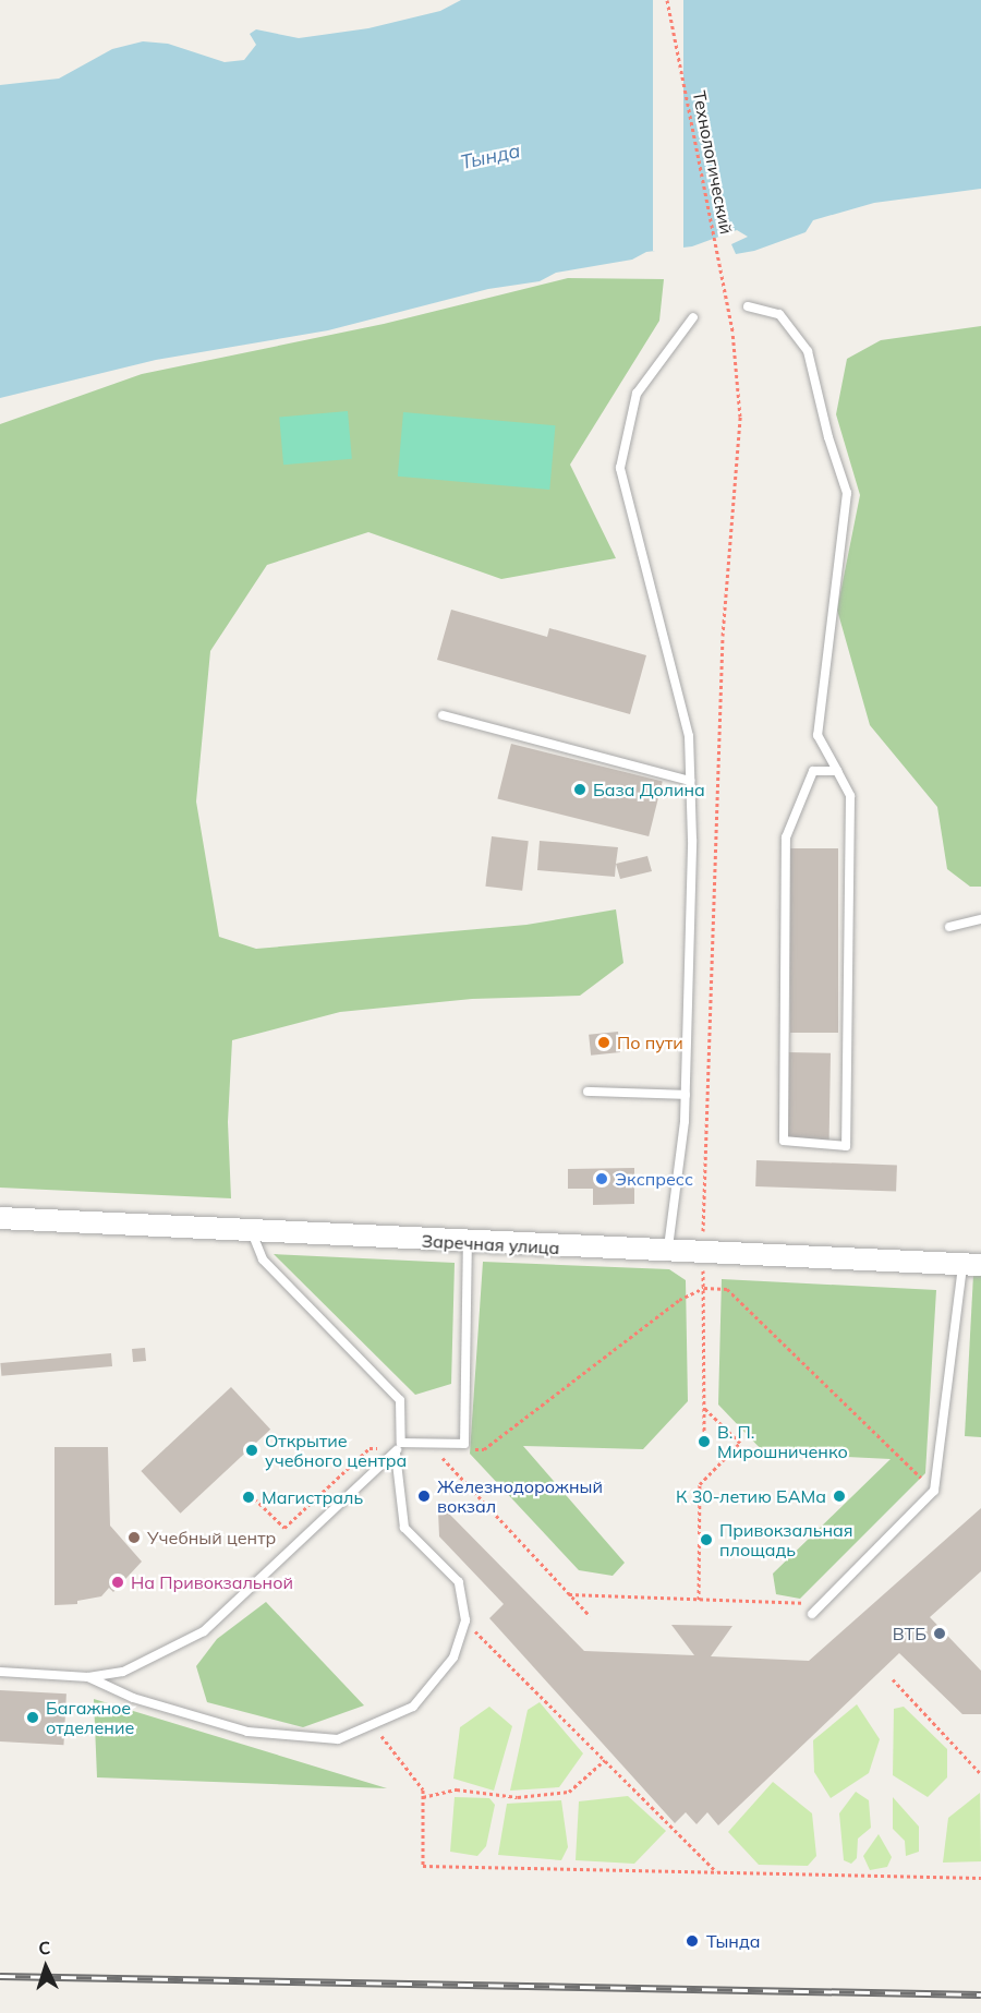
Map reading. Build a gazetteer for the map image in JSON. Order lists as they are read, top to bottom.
{
  "streets": {
    "street": ["Заречная улица"],
    "path": ["Технологический"]
  },
  "crossings": [
    ["Технологический", "Заречная улица"]
  ],
  "water": ["Тында"],
  "places": [
    "База Долина",
    "По пути",
    "Экспресс",
    "В. П. Мирошниченко",
    "Открытие учебного центра",
    "Железнодорожный вокзал",
    "К 30-летию БАМа",
    "Магистраль",
    "Учебный центр",
    "Привокзальная площадь",
    "На Привокзальной",
    "ВТБ",
    "Багажное отделение",
    "Тында"
  ],
  "north": "top"
}
